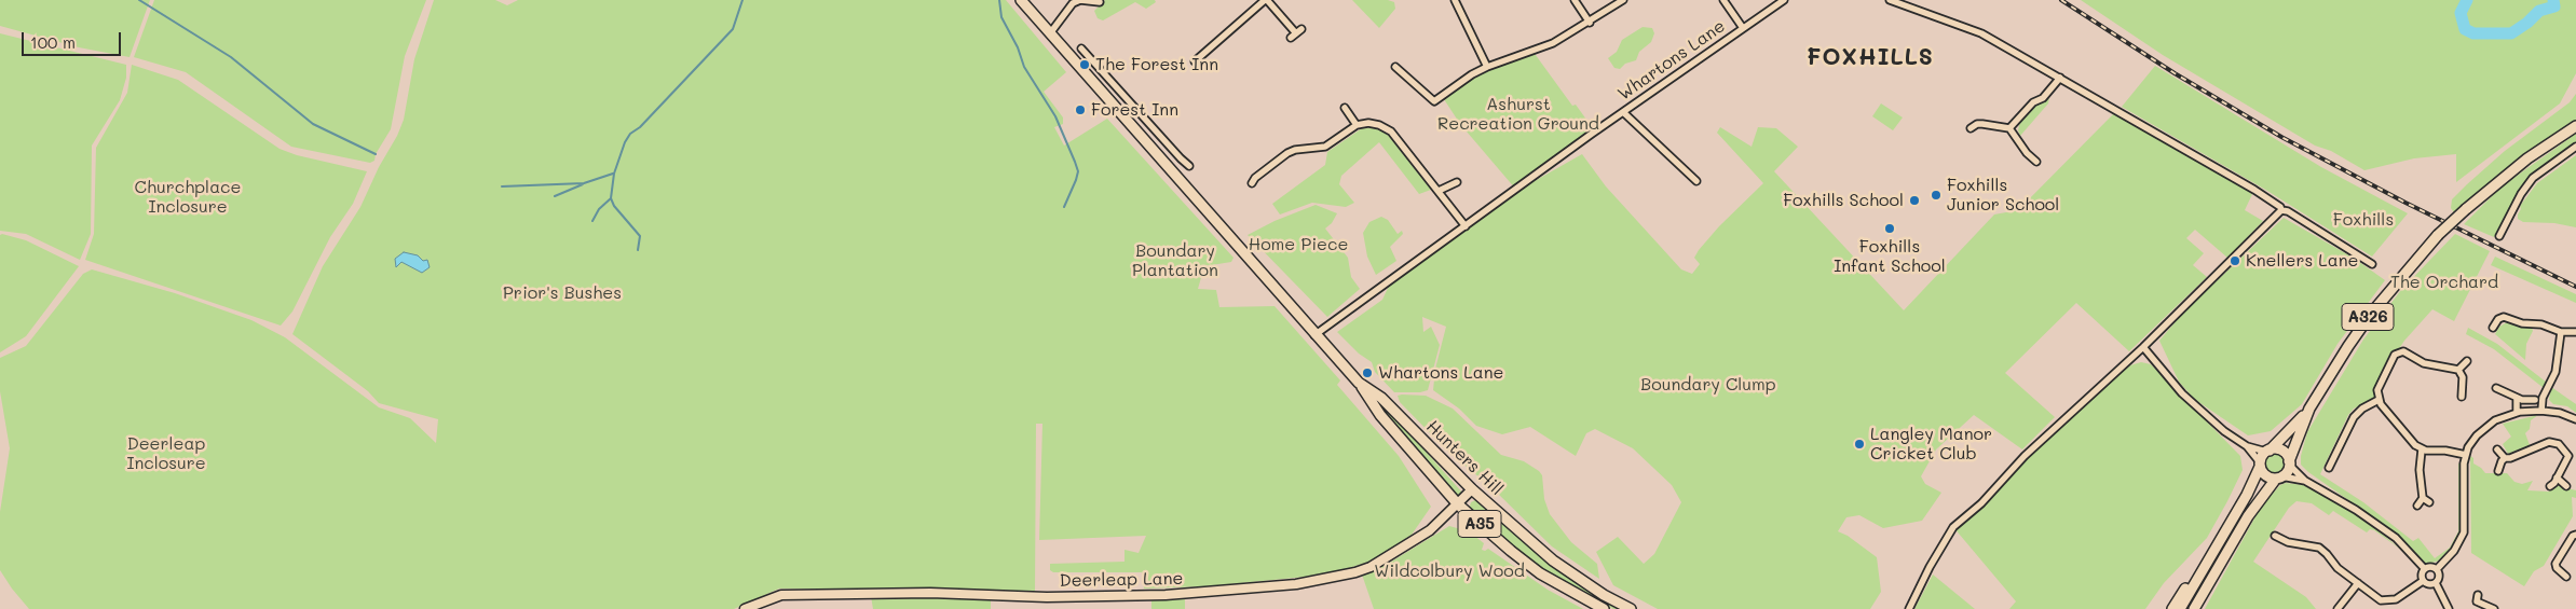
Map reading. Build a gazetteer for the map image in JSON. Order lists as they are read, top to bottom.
{
  "streets": {
    "main road": ["A326", "Hunters Hill", "A35"],
    "street": ["Whartons Lane", "Deerleap Lane"]
  },
  "crossings": [
    ["Whartons Lane", "Hunters Hill"],
    ["Whartons Lane", "A35"],
    ["Hunters Hill", "A35"],
    ["Hunters Hill", "Deerleap Lane"]
  ],
  "districts": ["FOXHILLS"],
  "parks": [
    "Ashurst Recreation Ground",
    "Churchplace Inclosure",
    "Foxhills",
    "Home Piece",
    "Boundary Plantation",
    "The Orchard",
    "Prior's Bushes",
    "Boundary Clump",
    "Deerleap Inclosure",
    "Wildcolbury Wood"
  ],
  "places": [
    "The Forest Inn",
    "Forest Inn",
    "Foxhills Junior School",
    "Foxhills School",
    "Foxhills Infant School",
    "Knellers Lane",
    "Whartons Lane",
    "Langley Manor Cricket Club"
  ],
  "scale_bar": "100 m"
}
